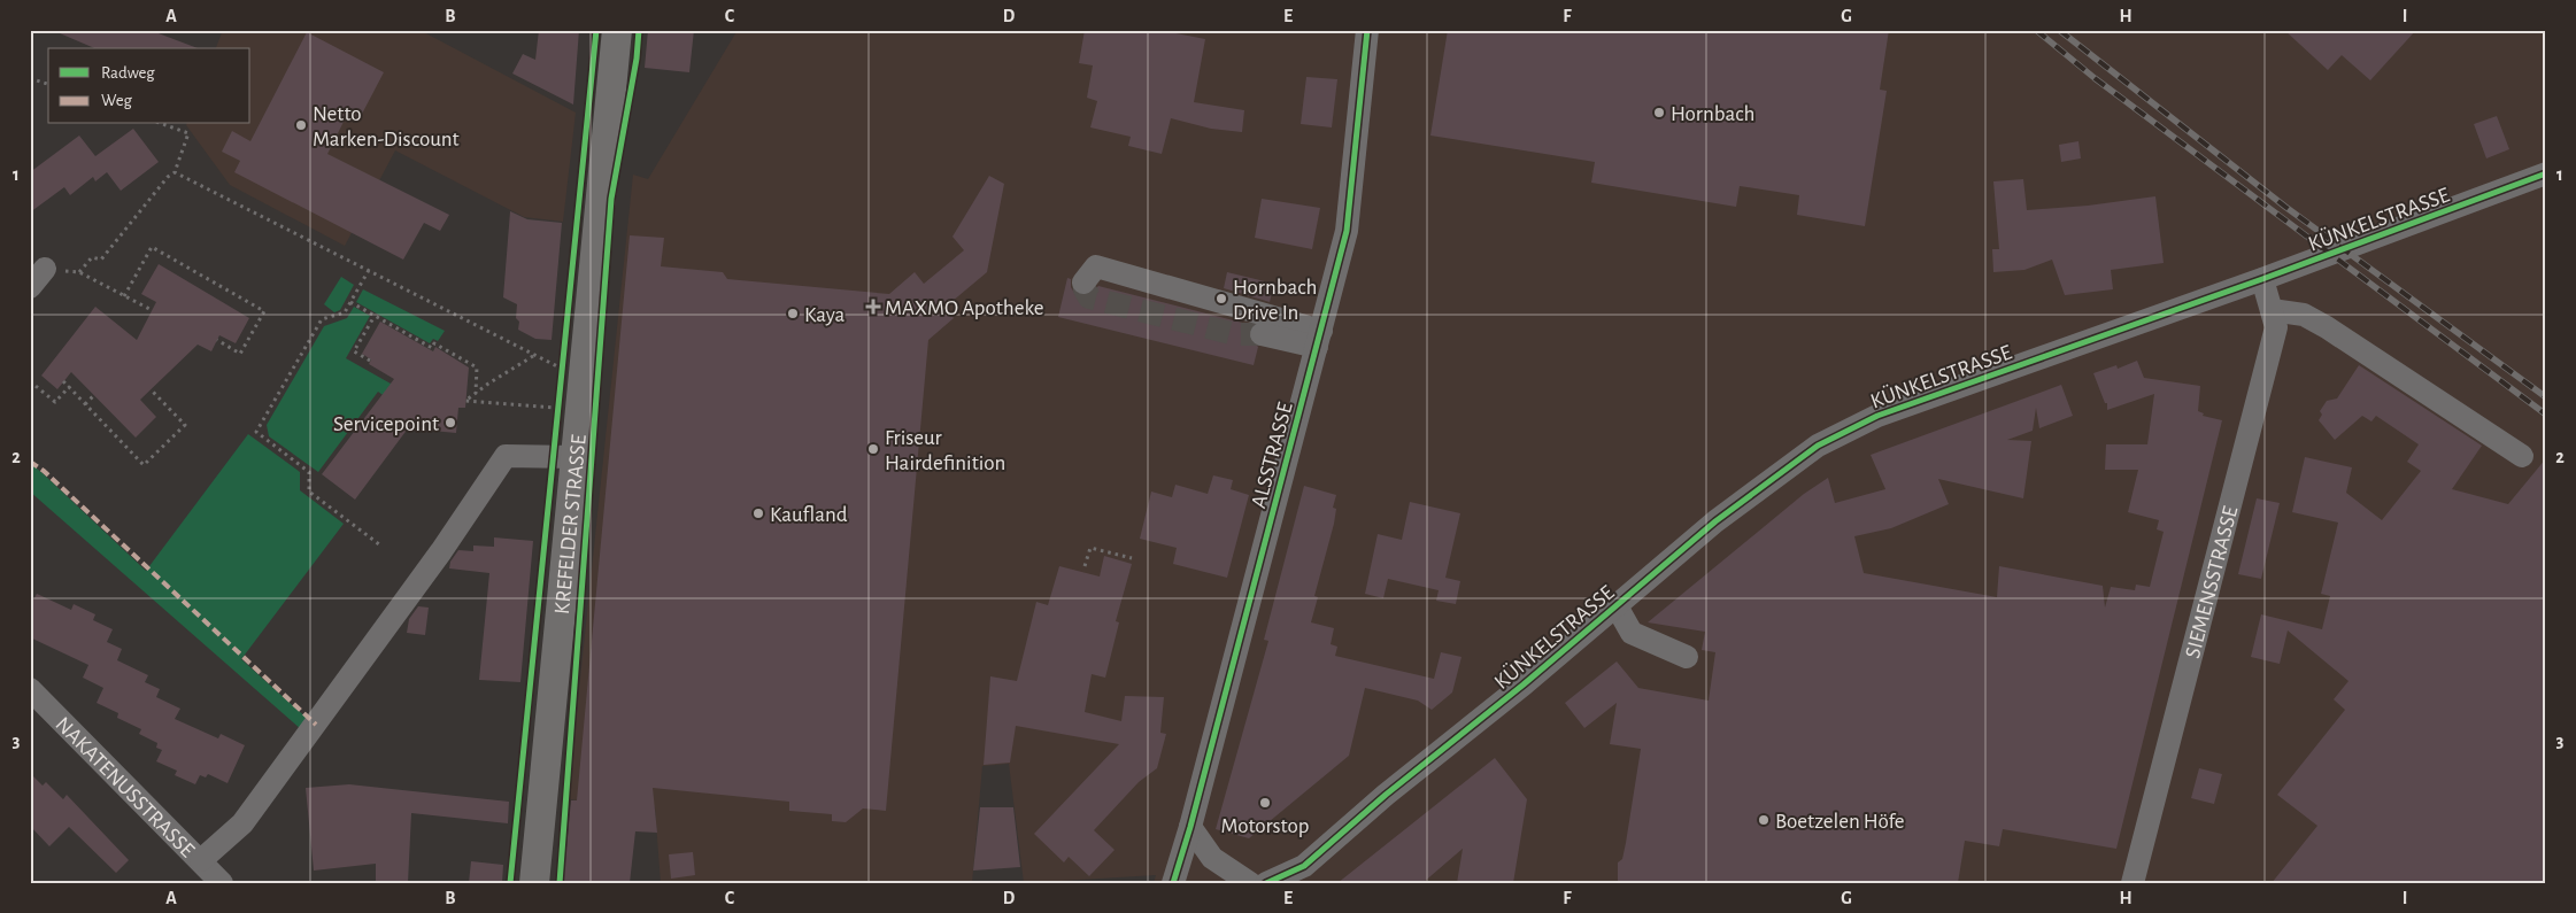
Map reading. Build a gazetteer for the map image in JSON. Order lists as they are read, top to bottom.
{
  "streets": {
    "main road": ["KREFELDER STRASSE"],
    "street": [
      "KÜNKELSTRASSE",
      "ALSSTRASSE",
      "SIEMENSSTRASSE",
      "NAKATENUSSTRASSE"
    ]
  },
  "crossings": [
    ["KÜNKELSTRASSE", "SIEMENSSTRASSE"]
  ],
  "places": {
    "other": [
      "Hornbach",
      "Netto Marken-Discount",
      "Hornbach Drive In",
      "Kaya",
      "Servicepoint",
      "Friseur Hairdefinition",
      "Kaufland",
      "Motorstop",
      "Boetzelen Höfe"
    ],
    "health": ["MAXMO Apotheke"]
  },
  "legend": ["Radweg", "Weg"],
  "grid": {
    "columns": [
      "A",
      "B",
      "C",
      "D",
      "E",
      "F",
      "G",
      "H",
      "I"
    ],
    "rows": ["1", "2", "3"]
  }
}
